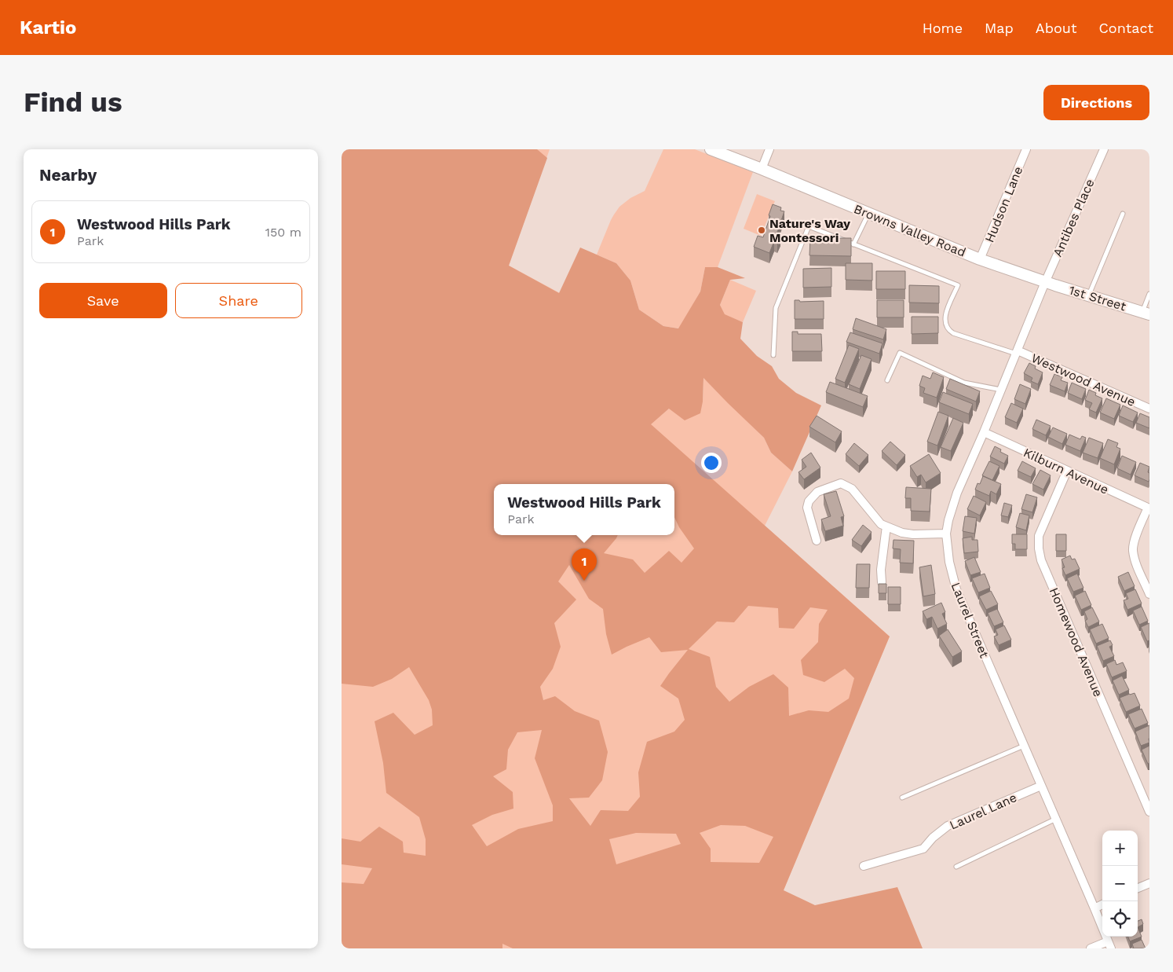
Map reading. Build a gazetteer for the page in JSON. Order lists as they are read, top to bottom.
{
  "streets": {
    "main road": ["Browns Valley Road", "1st Street"],
    "street": [
      "Hudson Lane",
      "Antibes Place",
      "Westwood Avenue",
      "Kilburn Avenue",
      "Laurel Street",
      "Homewood Avenue",
      "Laurel Lane"
    ]
  },
  "crossings": [
    ["Hudson Lane", "Browns Valley Road"],
    ["Antibes Place", "Browns Valley Road"],
    ["Antibes Place", "1st Street"],
    ["Antibes Place", "Laurel Street"],
    ["Browns Valley Road", "1st Street"],
    ["Browns Valley Road", "Laurel Street"],
    ["1st Street", "Laurel Street"],
    ["Westwood Avenue", "Laurel Street"],
    ["Kilburn Avenue", "Laurel Street"],
    ["Kilburn Avenue", "Homewood Avenue"],
    ["Laurel Street", "Laurel Lane"]
  ],
  "places": ["Nature's Way Montessori"],
  "page": {
    "header": "Kartio",
    "nav": [
      "Home",
      "Map",
      "About",
      "Contact"
    ],
    "buttons": [
      "Directions",
      ["Save", "Share"]
    ],
    "title": "Find us",
    "heading": "Nearby",
    "list": [
      {
        "mark": "1",
        "name": "Westwood Hills Park",
        "note": "Park",
        "value": "150 m"
      }
    ],
    "popup": ["Westwood Hills Park", "Park"],
    "pins": "1",
    "map_buttons": ["+", "−"]
  }
}
